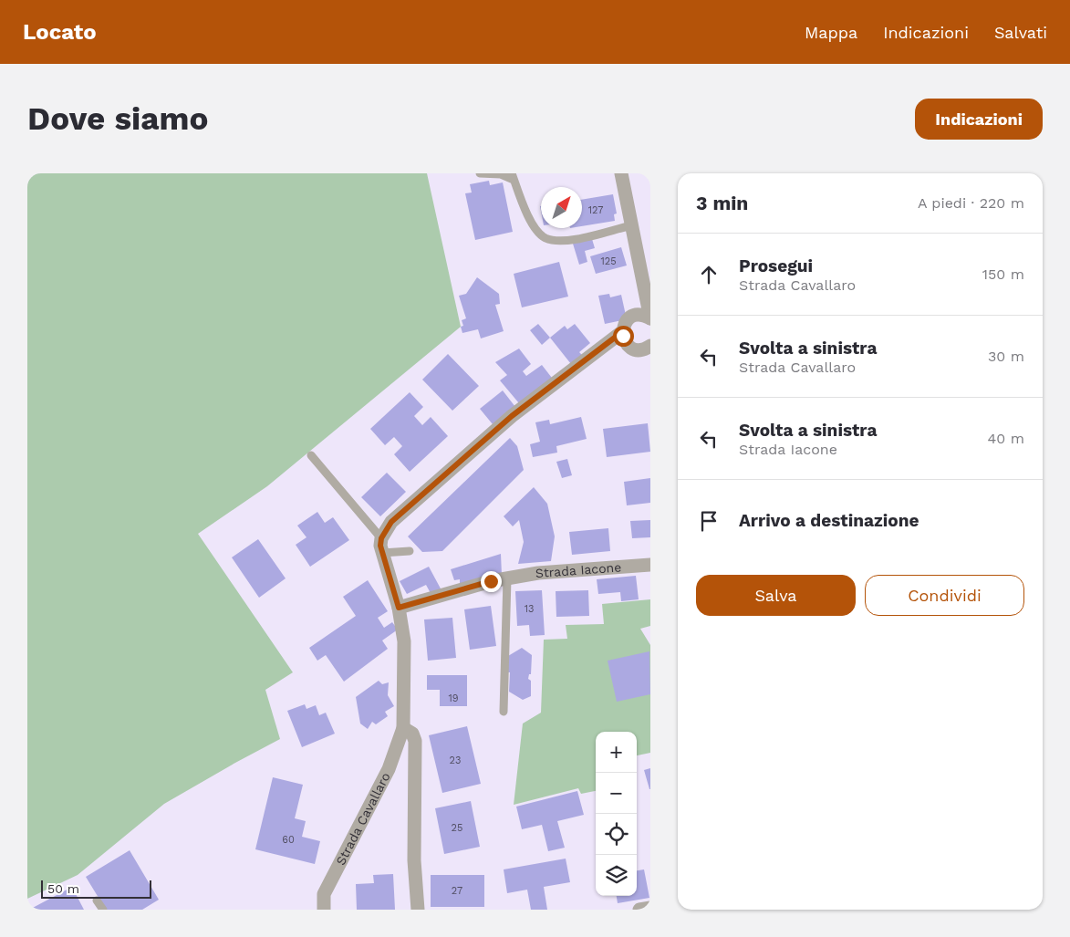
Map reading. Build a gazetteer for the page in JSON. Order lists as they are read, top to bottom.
{
  "streets": {
    "street": ["Strada Iacone", "Strada Cavallaro"]
  },
  "crossings": [
    ["Strada Iacone", "Strada Cavallaro"]
  ],
  "house_numbers": [
    "127",
    "125",
    "13",
    "19",
    "23",
    "25",
    "60",
    "27"
  ],
  "scale_bar": "50 m",
  "north": "top right",
  "page": {
    "header": "Locato",
    "nav": ["Mappa", "Indicazioni", "Salvati"],
    "buttons": [
      "Indicazioni",
      ["Salva", "Condividi"]
    ],
    "title": "Dove siamo",
    "heading": ["3 min", "A piedi · 220 m"],
    "list": [
      ["Prosegui", "Strada Cavallaro", "150 m"],
      ["Svolta a sinistra", "Strada Cavallaro", "30 m"],
      ["Svolta a sinistra", "Strada Iacone", "40 m"],
      "Arrivo a destinazione"
    ],
    "map_buttons": ["+", "−"],
    "scale": "50 m"
  }
}
